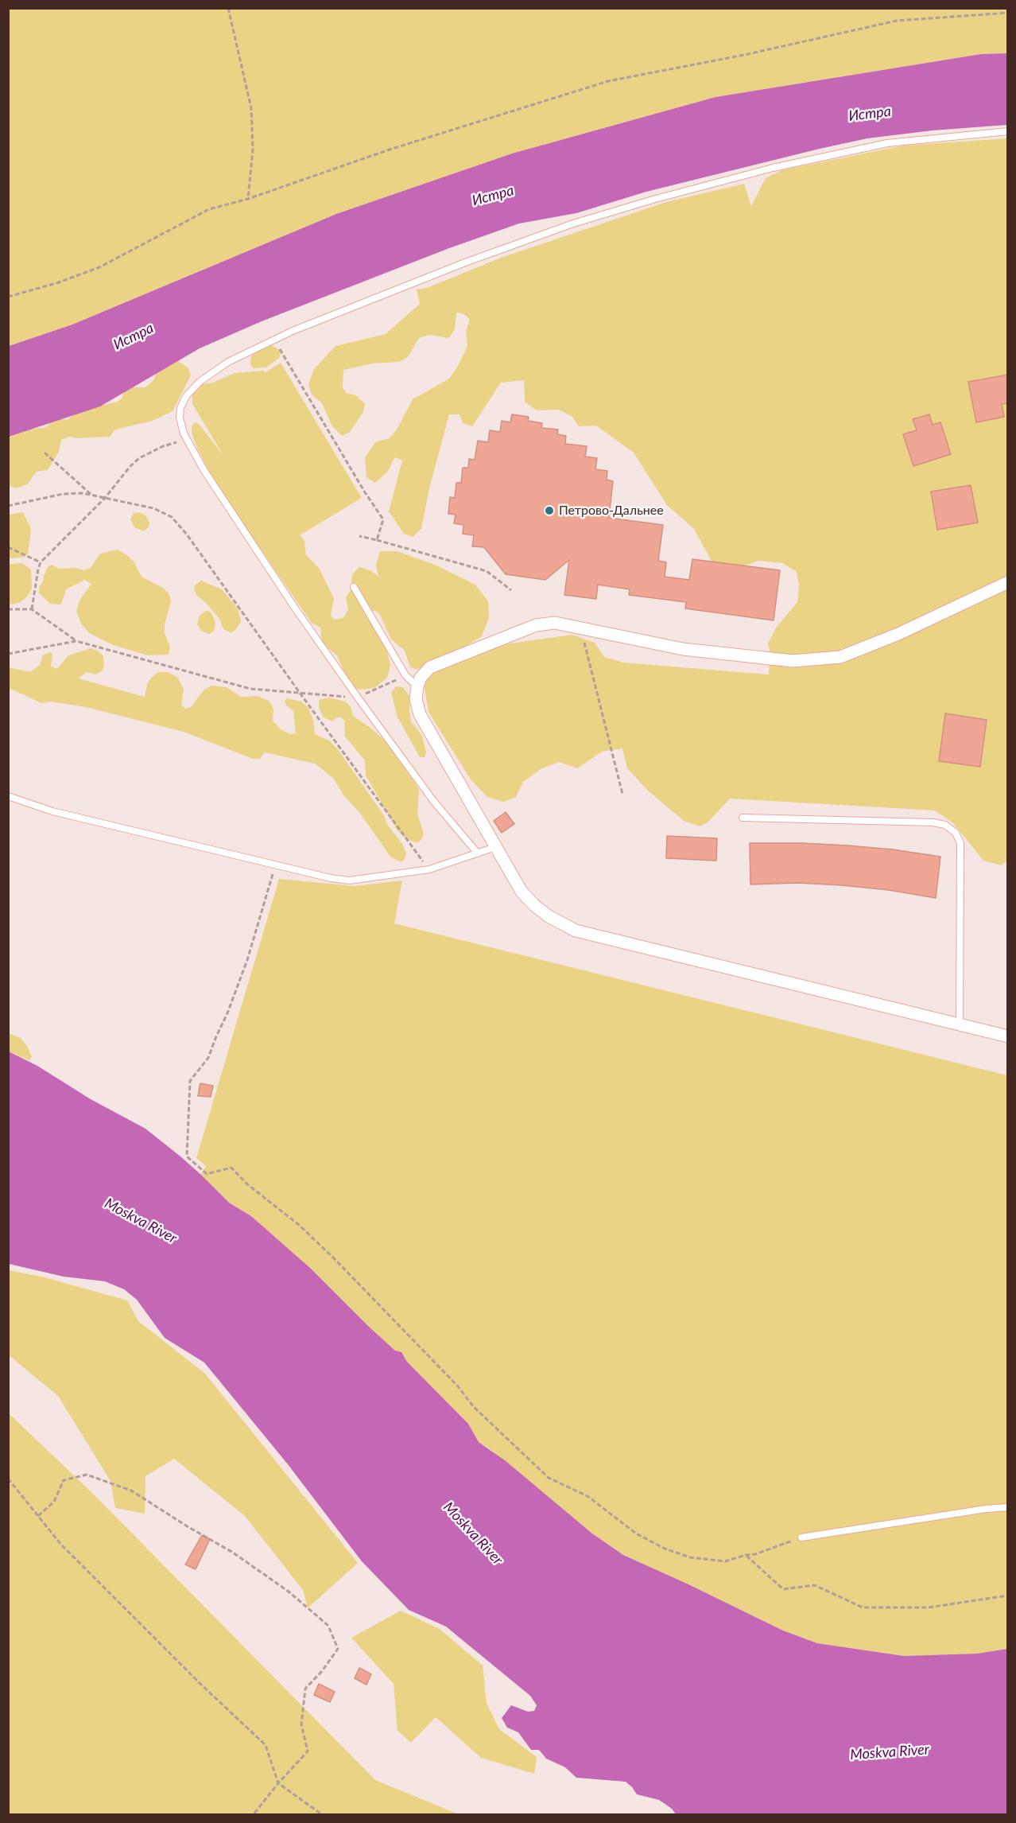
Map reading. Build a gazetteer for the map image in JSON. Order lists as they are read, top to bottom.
{
  "water": ["Истра", "Moskva River"],
  "places": ["Петрово-Дальнее"]
}
